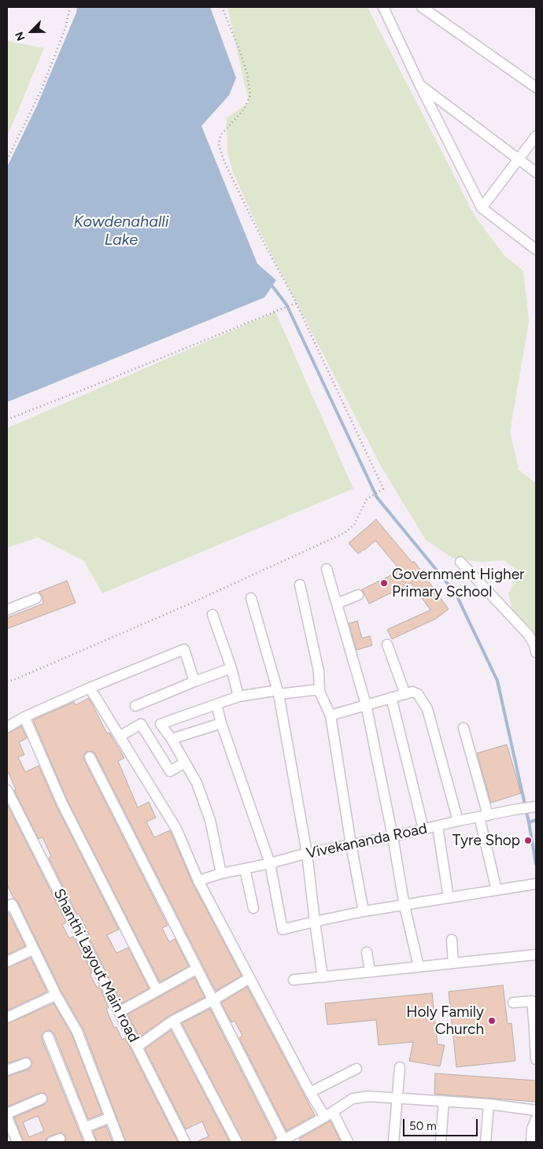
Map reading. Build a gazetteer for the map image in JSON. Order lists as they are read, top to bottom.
{
  "streets": {
    "street": ["Vivekananda Road", "Shanthi Layout Main road"]
  },
  "water": ["Kowdenahalli Lake"],
  "places": ["Government Higher Primary School", "Tyre Shop", "Holy Family Church"],
  "scale_bar": "50 m",
  "north": "bottom left"
}
